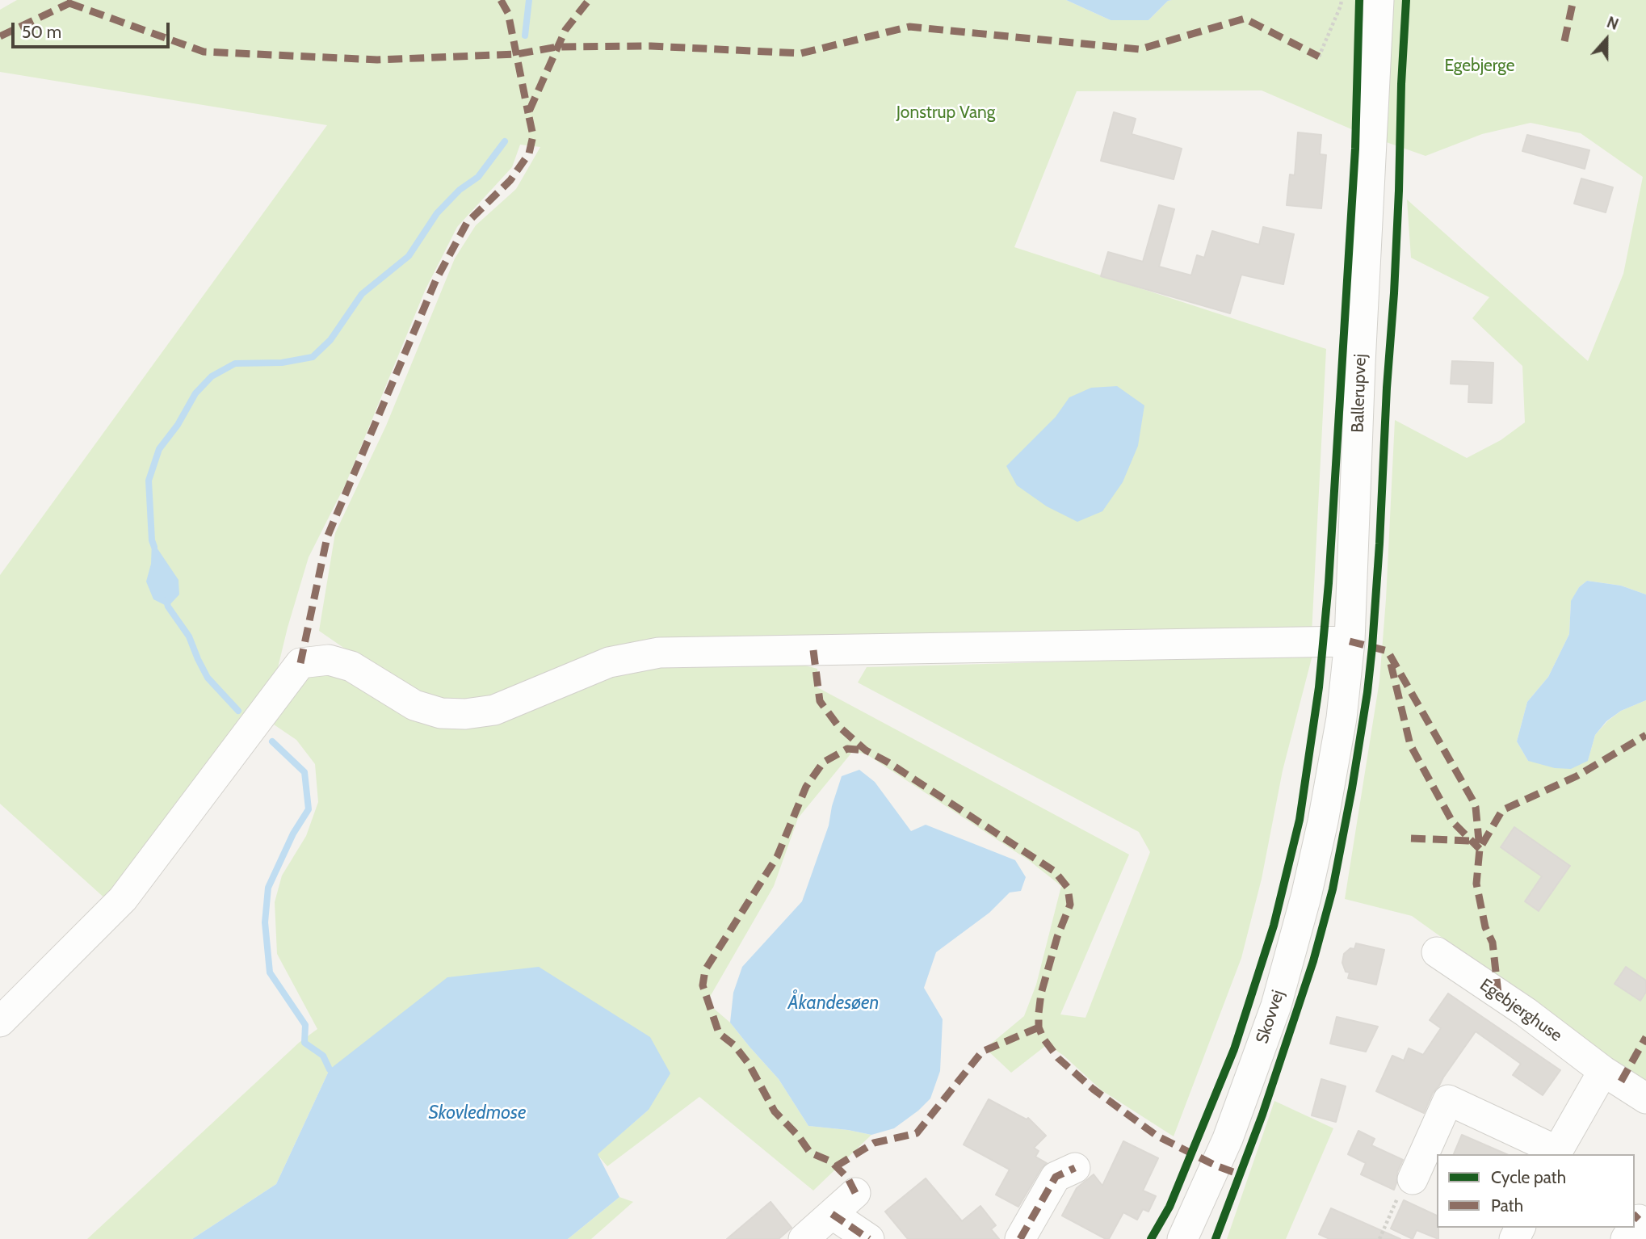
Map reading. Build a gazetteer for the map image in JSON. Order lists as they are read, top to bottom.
{
  "streets": {
    "street": ["Ballerupvej", "Egebjerghuse", "Skovvej"]
  },
  "crossings": [
    ["Ballerupvej", "Skovvej"]
  ],
  "water": ["Åkandesøen", "Skovledmose"],
  "parks": ["Egebjerge", "Jonstrup Vang"],
  "legend": ["Cycle path", "Path"],
  "scale_bar": "50 m",
  "north": "top"
}
